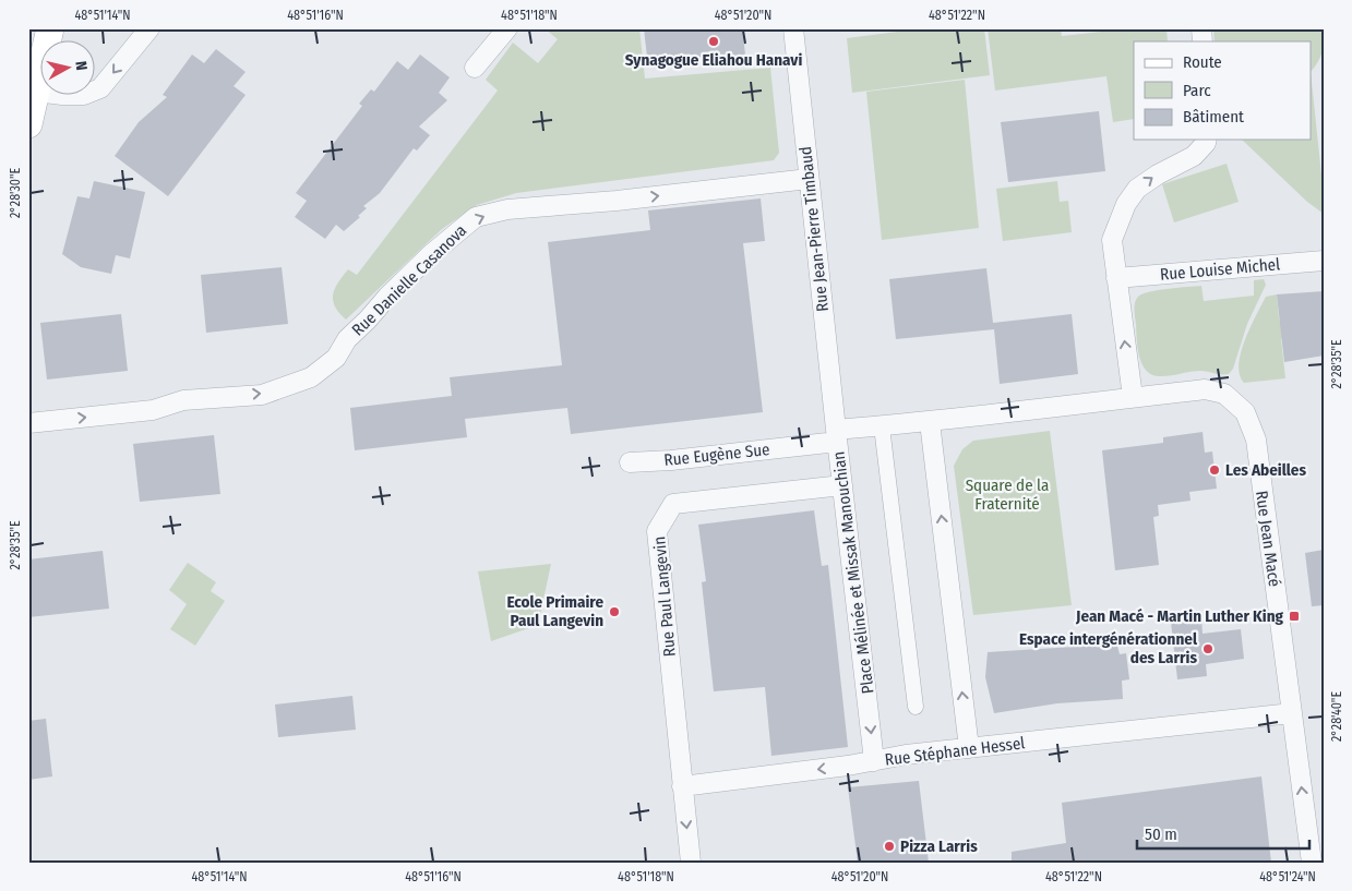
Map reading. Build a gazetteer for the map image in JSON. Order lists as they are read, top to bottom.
{
  "streets": {
    "street": [
      "Rue Jean-Pierre Timbaud",
      "Rue Louise Michel",
      "Rue Danielle Casanova",
      "Rue Eugène Sue",
      "Rue Jean Macé",
      "Place Mélinée et Missak Manouchian",
      "Rue Paul Langevin",
      "Rue Stéphane Hessel"
    ]
  },
  "crossings": [
    ["Rue Jean-Pierre Timbaud", "Rue Danielle Casanova"],
    ["Rue Jean-Pierre Timbaud", "Rue Eugène Sue"],
    ["Rue Jean-Pierre Timbaud", "Place Mélinée et Missak Manouchian"],
    ["Rue Eugène Sue", "Place Mélinée et Missak Manouchian"],
    ["Rue Jean Macé", "Place Mélinée et Missak Manouchian"],
    ["Rue Jean Macé", "Rue Stéphane Hessel"],
    ["Place Mélinée et Missak Manouchian", "Rue Paul Langevin"],
    ["Place Mélinée et Missak Manouchian", "Rue Stéphane Hessel"],
    ["Rue Paul Langevin", "Rue Stéphane Hessel"]
  ],
  "one_way": ["Rue Danielle Casanova"],
  "parks": ["Square de la Fraternité"],
  "places": {
    "other": [
      "Synagogue Eliahou Hanavi",
      "Les Abeilles",
      "Ecole Primaire Paul Langevin",
      "Espace intergénérationnel des Larris",
      "Pizza Larris"
    ],
    "transit": ["Jean Macé - Martin Luther King"]
  },
  "legend": ["Route", "Parc", "Bâtiment"],
  "scale_bar": "50 m",
  "north": "right",
  "coordinates": [
    "48°51'14\"N",
    "48°51'16\"N",
    "48°51'18\"N",
    "48°51'20\"N",
    "48°51'22\"N",
    "2°28'30\"E",
    "2°28'35\"E",
    "2°28'40\"E",
    "48°51'24\"N"
  ]
}
